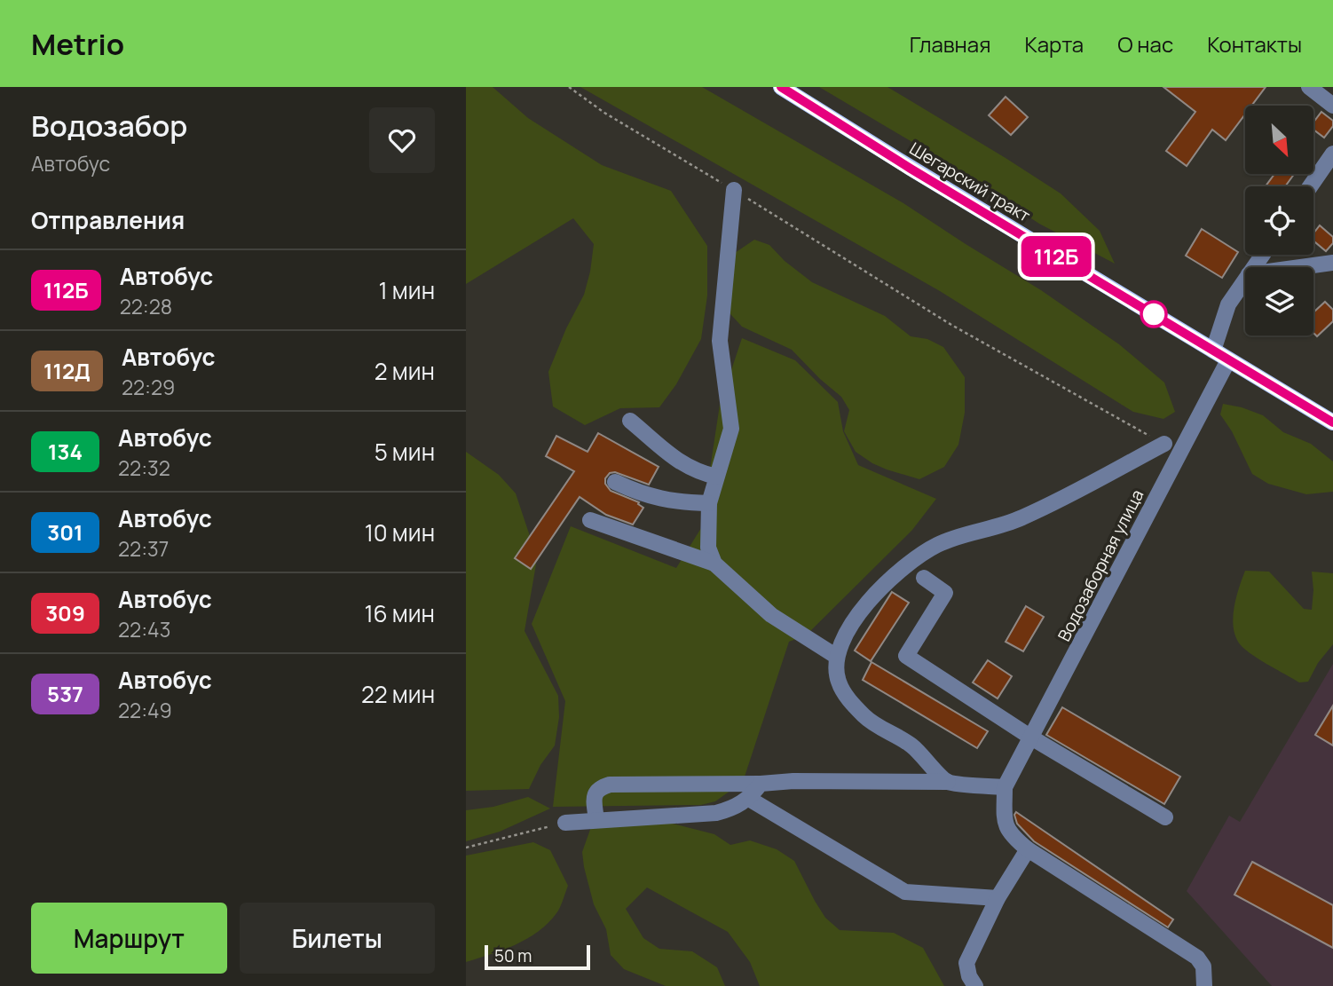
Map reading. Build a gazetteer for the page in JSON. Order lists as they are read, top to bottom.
{
  "streets": {
    "main road": ["Шегарский тракт"],
    "street": ["Водозаборная улица"]
  },
  "crossings": [
    ["Шегарский тракт", "Водозаборная улица"]
  ],
  "lines": ["bus line 112Б"],
  "scale_bar": "50 m",
  "north": "bottom right",
  "page": {
    "header": "Metrio",
    "nav": [
      "Главная",
      "Карта",
      "О нас",
      "Контакты"
    ],
    "heading": [
      ["Водозабор", "Автобус"],
      "Отправления"
    ],
    "on_map": "112Б",
    "list": [
      {
        "mark": "112Б",
        "name": "Автобус",
        "note": "22:28",
        "value": "1 мин"
      },
      {
        "mark": "112Д",
        "name": "Автобус",
        "note": "22:29",
        "value": "2 мин"
      },
      {
        "mark": "134",
        "name": "Автобус",
        "note": "22:32",
        "value": "5 мин"
      },
      {
        "mark": "301",
        "name": "Автобус",
        "note": "22:37",
        "value": "10 мин"
      },
      {
        "mark": "309",
        "name": "Автобус",
        "note": "22:43",
        "value": "16 мин"
      },
      {
        "mark": "537",
        "name": "Автобус",
        "note": "22:49",
        "value": "22 мин"
      }
    ],
    "buttons": ["Маршрут", "Билеты"],
    "scale": "50 m"
  }
}
